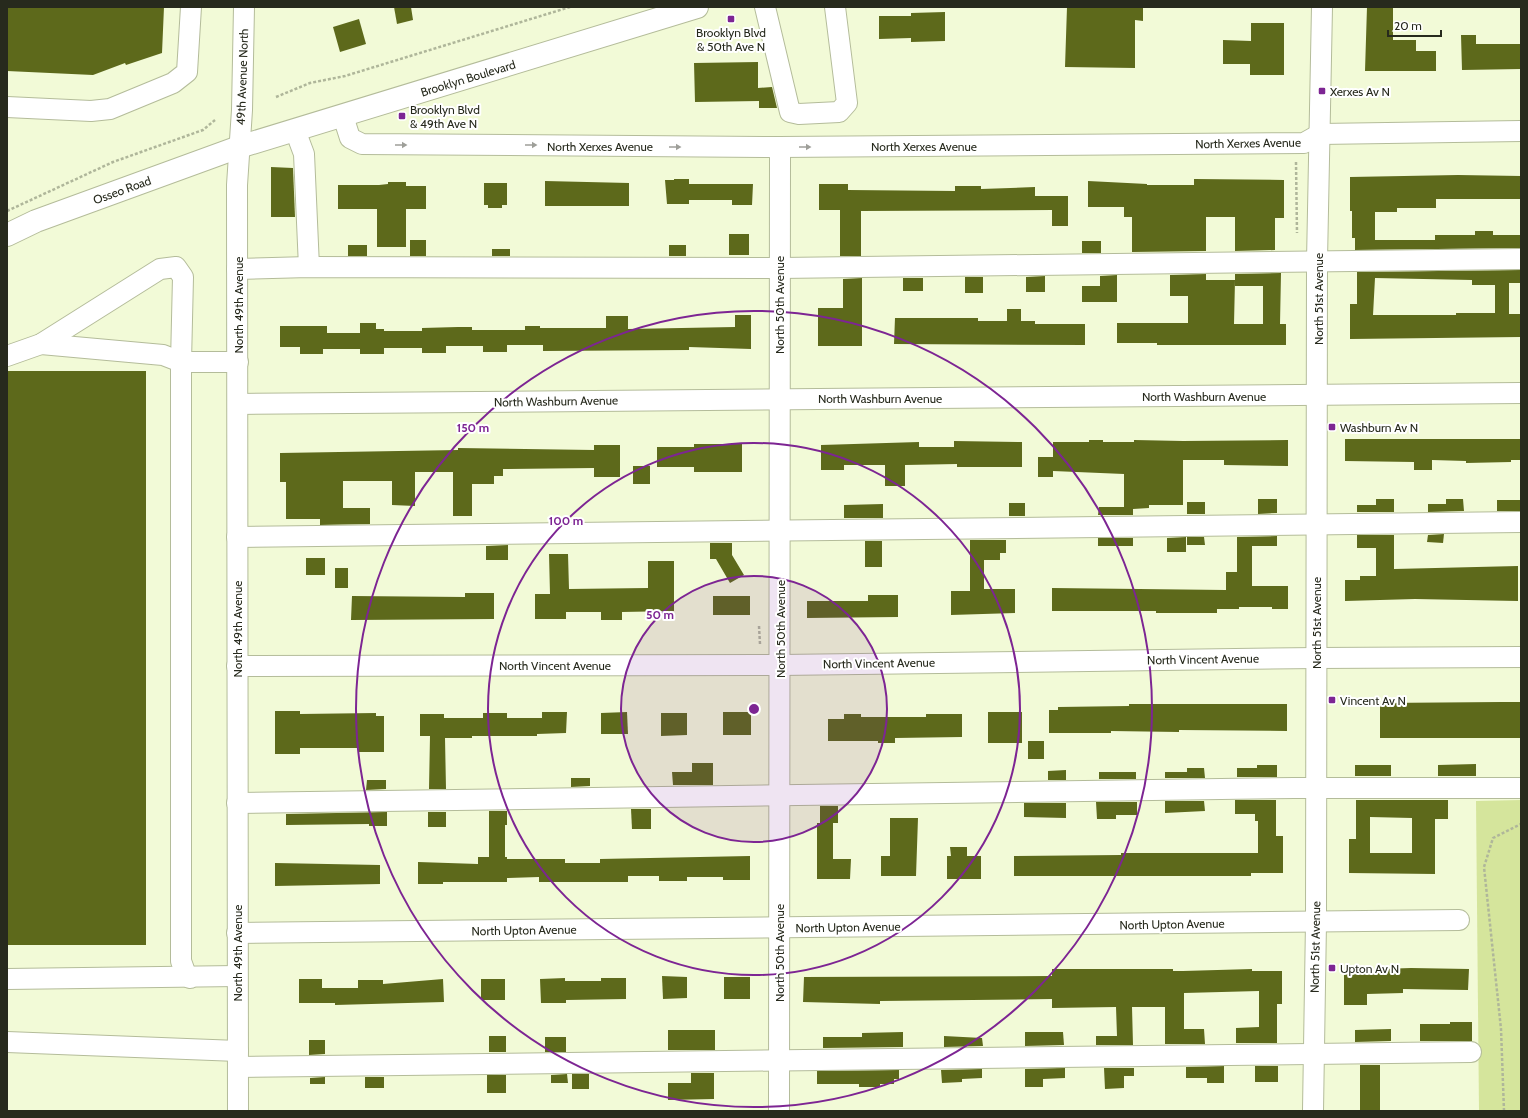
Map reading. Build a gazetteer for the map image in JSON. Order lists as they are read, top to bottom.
{
  "streets": {
    "main road": ["Brooklyn Boulevard", "Osseo Road"],
    "street": [
      "49th Avenue North",
      "North Xerxes Avenue",
      "North 51st Avenue",
      "North 49th Avenue",
      "North 50th Avenue",
      "North Washburn Avenue",
      "North Vincent Avenue",
      "North Upton Avenue"
    ]
  },
  "crossings": [
    ["49th Avenue North", "Brooklyn Boulevard"],
    ["49th Avenue North", "Osseo Road"],
    ["49th Avenue North", "North 49th Avenue"],
    ["Brooklyn Boulevard", "North Xerxes Avenue"],
    ["Brooklyn Boulevard", "Osseo Road"],
    ["Brooklyn Boulevard", "North 49th Avenue"],
    ["North Xerxes Avenue", "North 51st Avenue"],
    ["North Xerxes Avenue", "North 50th Avenue"],
    ["Osseo Road", "North 49th Avenue"],
    ["North 51st Avenue", "North Washburn Avenue"],
    ["North 51st Avenue", "North Vincent Avenue"],
    ["North 51st Avenue", "North Upton Avenue"],
    ["North 49th Avenue", "North Washburn Avenue"],
    ["North 49th Avenue", "North Vincent Avenue"],
    ["North 49th Avenue", "North Upton Avenue"],
    ["North 50th Avenue", "North Washburn Avenue"],
    ["North 50th Avenue", "North Vincent Avenue"],
    ["North 50th Avenue", "North Upton Avenue"]
  ],
  "places": {
    "transit": [
      "Brooklyn Blvd & 50th Ave N",
      "Xerxes Av N",
      "Brooklyn Blvd & 49th Ave N",
      "Washburn Av N",
      "Vincent Av N",
      "Upton Av N"
    ]
  },
  "scale_bar": "20 m",
  "rings": ["150 m", "100 m", "50 m"]
}
